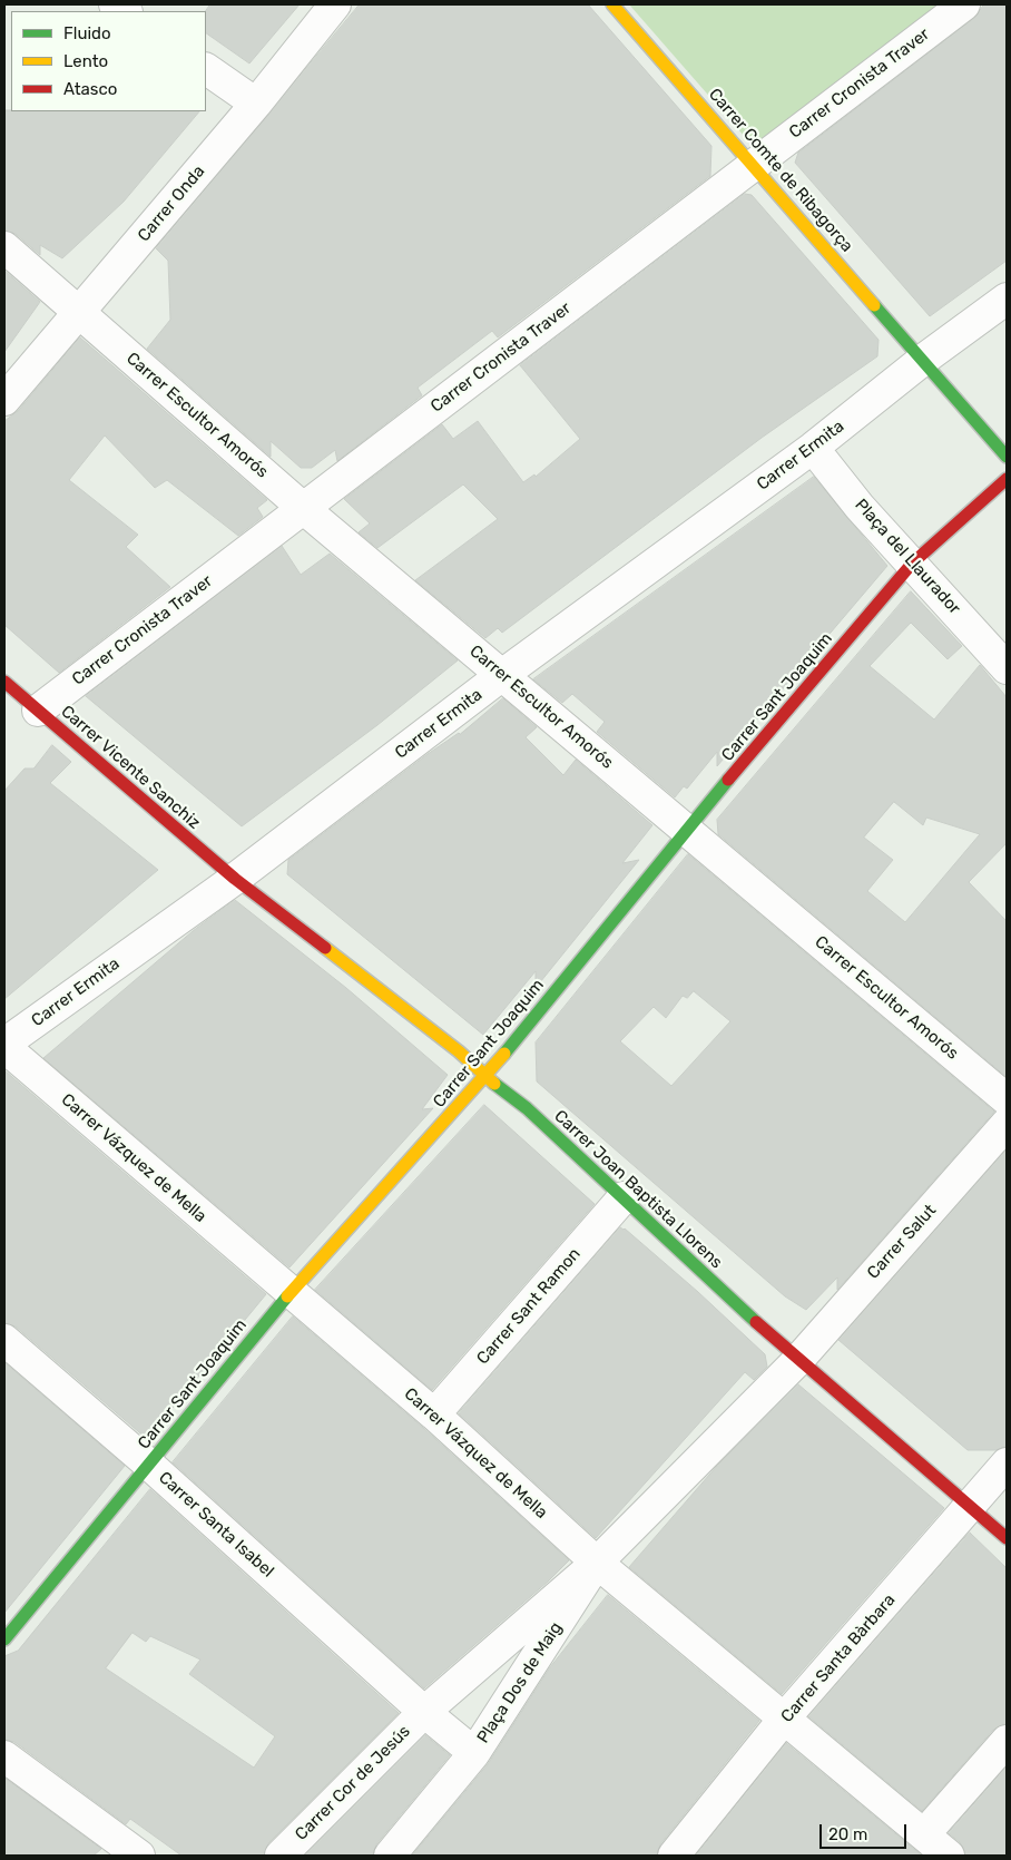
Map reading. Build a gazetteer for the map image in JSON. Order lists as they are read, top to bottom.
{
  "streets": {
    "street": [
      "Carrer Cronista Traver",
      "Carrer Comte de Ribagorça",
      "Carrer Onda",
      "Carrer Escultor Amorós",
      "Carrer Ermita",
      "Plaça del Llaurador",
      "Carrer Sant Joaquim",
      "Carrer Vicente Sanchiz",
      "Carrer Vázquez de Mella",
      "Carrer Joan Baptista Llorens",
      "Carrer Salut",
      "Carrer Sant Ramon",
      "Carrer Santa Isabel",
      "Carrer Santa Bàrbara",
      "Plaça Dos de Maig",
      "Carrer Cor de Jesús"
    ]
  },
  "crossings": [
    ["Carrer Cronista Traver", "Carrer Comte de Ribagorça"],
    ["Carrer Cronista Traver", "Carrer Escultor Amorós"],
    ["Carrer Cronista Traver", "Carrer Vicente Sanchiz"],
    ["Carrer Comte de Ribagorça", "Carrer Ermita"],
    ["Carrer Onda", "Carrer Escultor Amorós"],
    ["Carrer Escultor Amorós", "Carrer Ermita"],
    ["Carrer Escultor Amorós", "Carrer Sant Joaquim"],
    ["Carrer Ermita", "Plaça del Llaurador"],
    ["Carrer Ermita", "Carrer Vicente Sanchiz"],
    ["Carrer Ermita", "Carrer Vázquez de Mella"],
    ["Carrer Ermita", "Carrer Joan Baptista Llorens"],
    ["Plaça del Llaurador", "Carrer Sant Joaquim"],
    ["Carrer Sant Joaquim", "Carrer Vázquez de Mella"],
    ["Carrer Sant Joaquim", "Carrer Joan Baptista Llorens"],
    ["Carrer Sant Joaquim", "Carrer Santa Isabel"],
    ["Carrer Vicente Sanchiz", "Carrer Joan Baptista Llorens"],
    ["Carrer Vázquez de Mella", "Carrer Sant Ramon"],
    ["Carrer Vázquez de Mella", "Carrer Santa Bàrbara"],
    ["Carrer Vázquez de Mella", "Plaça Dos de Maig"],
    ["Carrer Joan Baptista Llorens", "Carrer Salut"],
    ["Carrer Joan Baptista Llorens", "Carrer Sant Ramon"],
    ["Carrer Joan Baptista Llorens", "Carrer Santa Bàrbara"],
    ["Carrer Joan Baptista Llorens", "Plaça Dos de Maig"],
    ["Carrer Salut", "Plaça Dos de Maig"],
    ["Carrer Santa Isabel", "Plaça Dos de Maig"],
    ["Carrer Santa Isabel", "Carrer Cor de Jesús"],
    ["Plaça Dos de Maig", "Carrer Cor de Jesús"]
  ],
  "legend": ["Fluido", "Lento", "Atasco"],
  "scale_bar": "20 m"
}
